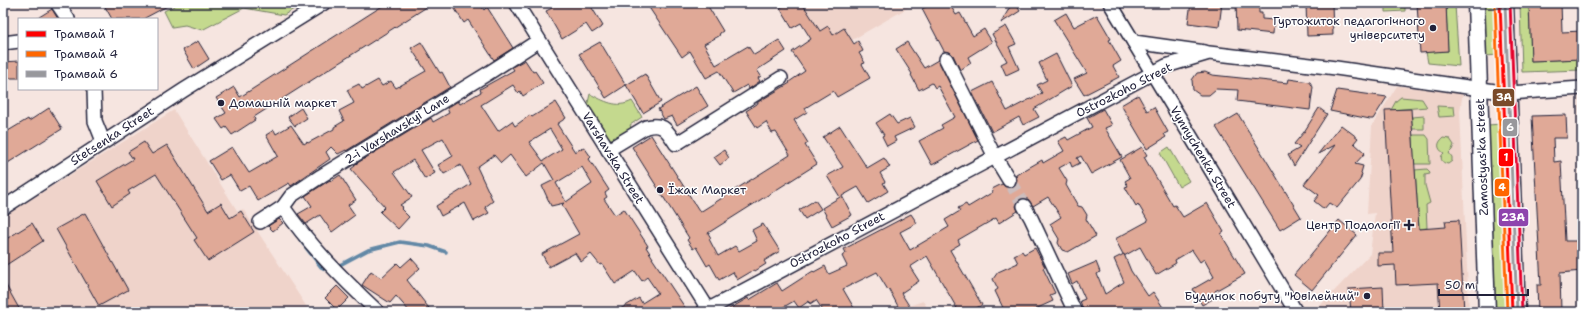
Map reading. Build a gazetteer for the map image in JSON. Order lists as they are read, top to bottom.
{
  "streets": {
    "main road": ["Zamostyas'ka street"],
    "street": [
      "Ostrozkoho Street",
      "2-i Varshavskyi Lane",
      "Stetsenka Street",
      "Vynnychenka Street",
      "Varshavska Street"
    ]
  },
  "crossings": [
    ["Ostrozkoho Street", "Vynnychenka Street"],
    ["Ostrozkoho Street", "Zamostyas'ka street"],
    ["Ostrozkoho Street", "Varshavska Street"],
    ["2-i Varshavskyi Lane", "Varshavska Street"]
  ],
  "places": {
    "other": [
      "Гуртожиток педагогічного університету",
      "Домашній маркет",
      "Їжак Маркет",
      "Будинок побуту \"Ювілейний\""
    ],
    "health": ["Центр Подології"]
  },
  "lines": [
    "tram line 1",
    "tram line 4",
    "tram line 6",
    "transit line 23А",
    "transit line 3А"
  ],
  "legend": ["Трамвай 1", "Трамвай 4", "Трамвай 6"],
  "scale_bar": "50 m"
}
